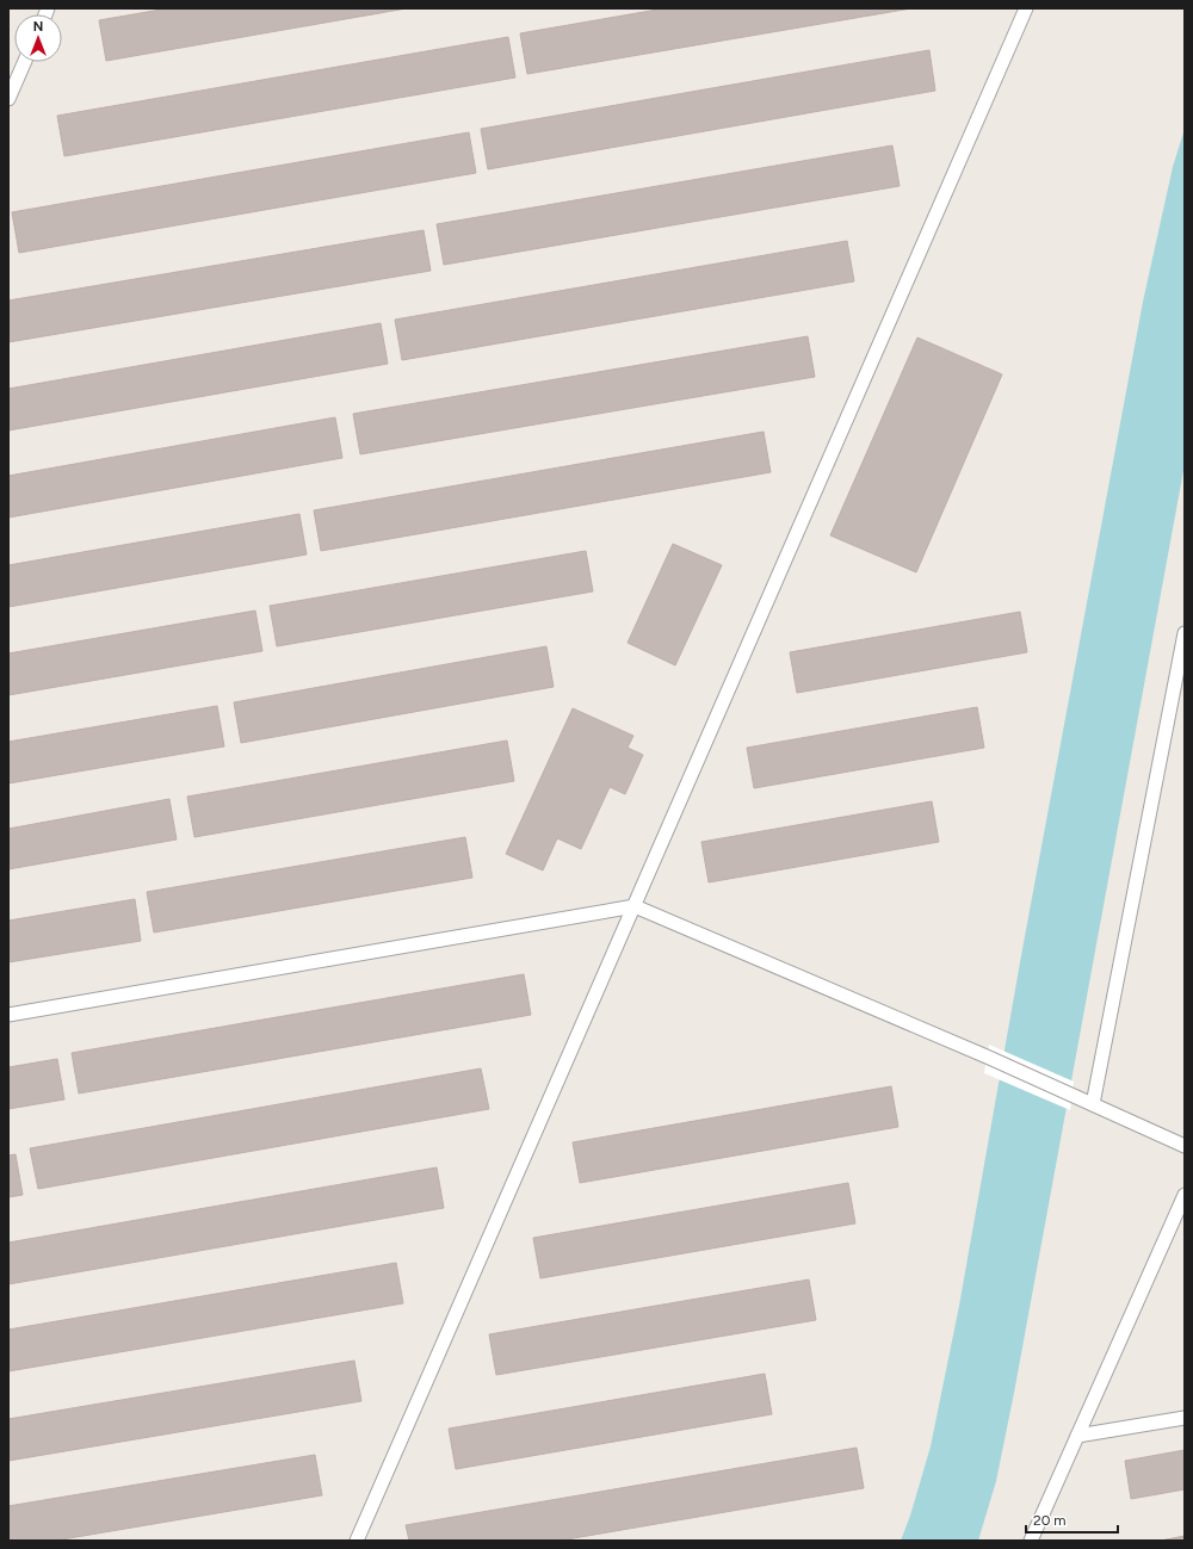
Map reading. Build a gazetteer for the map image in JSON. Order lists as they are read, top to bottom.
{
  "scale_bar": "20 m",
  "north": "top"
}
